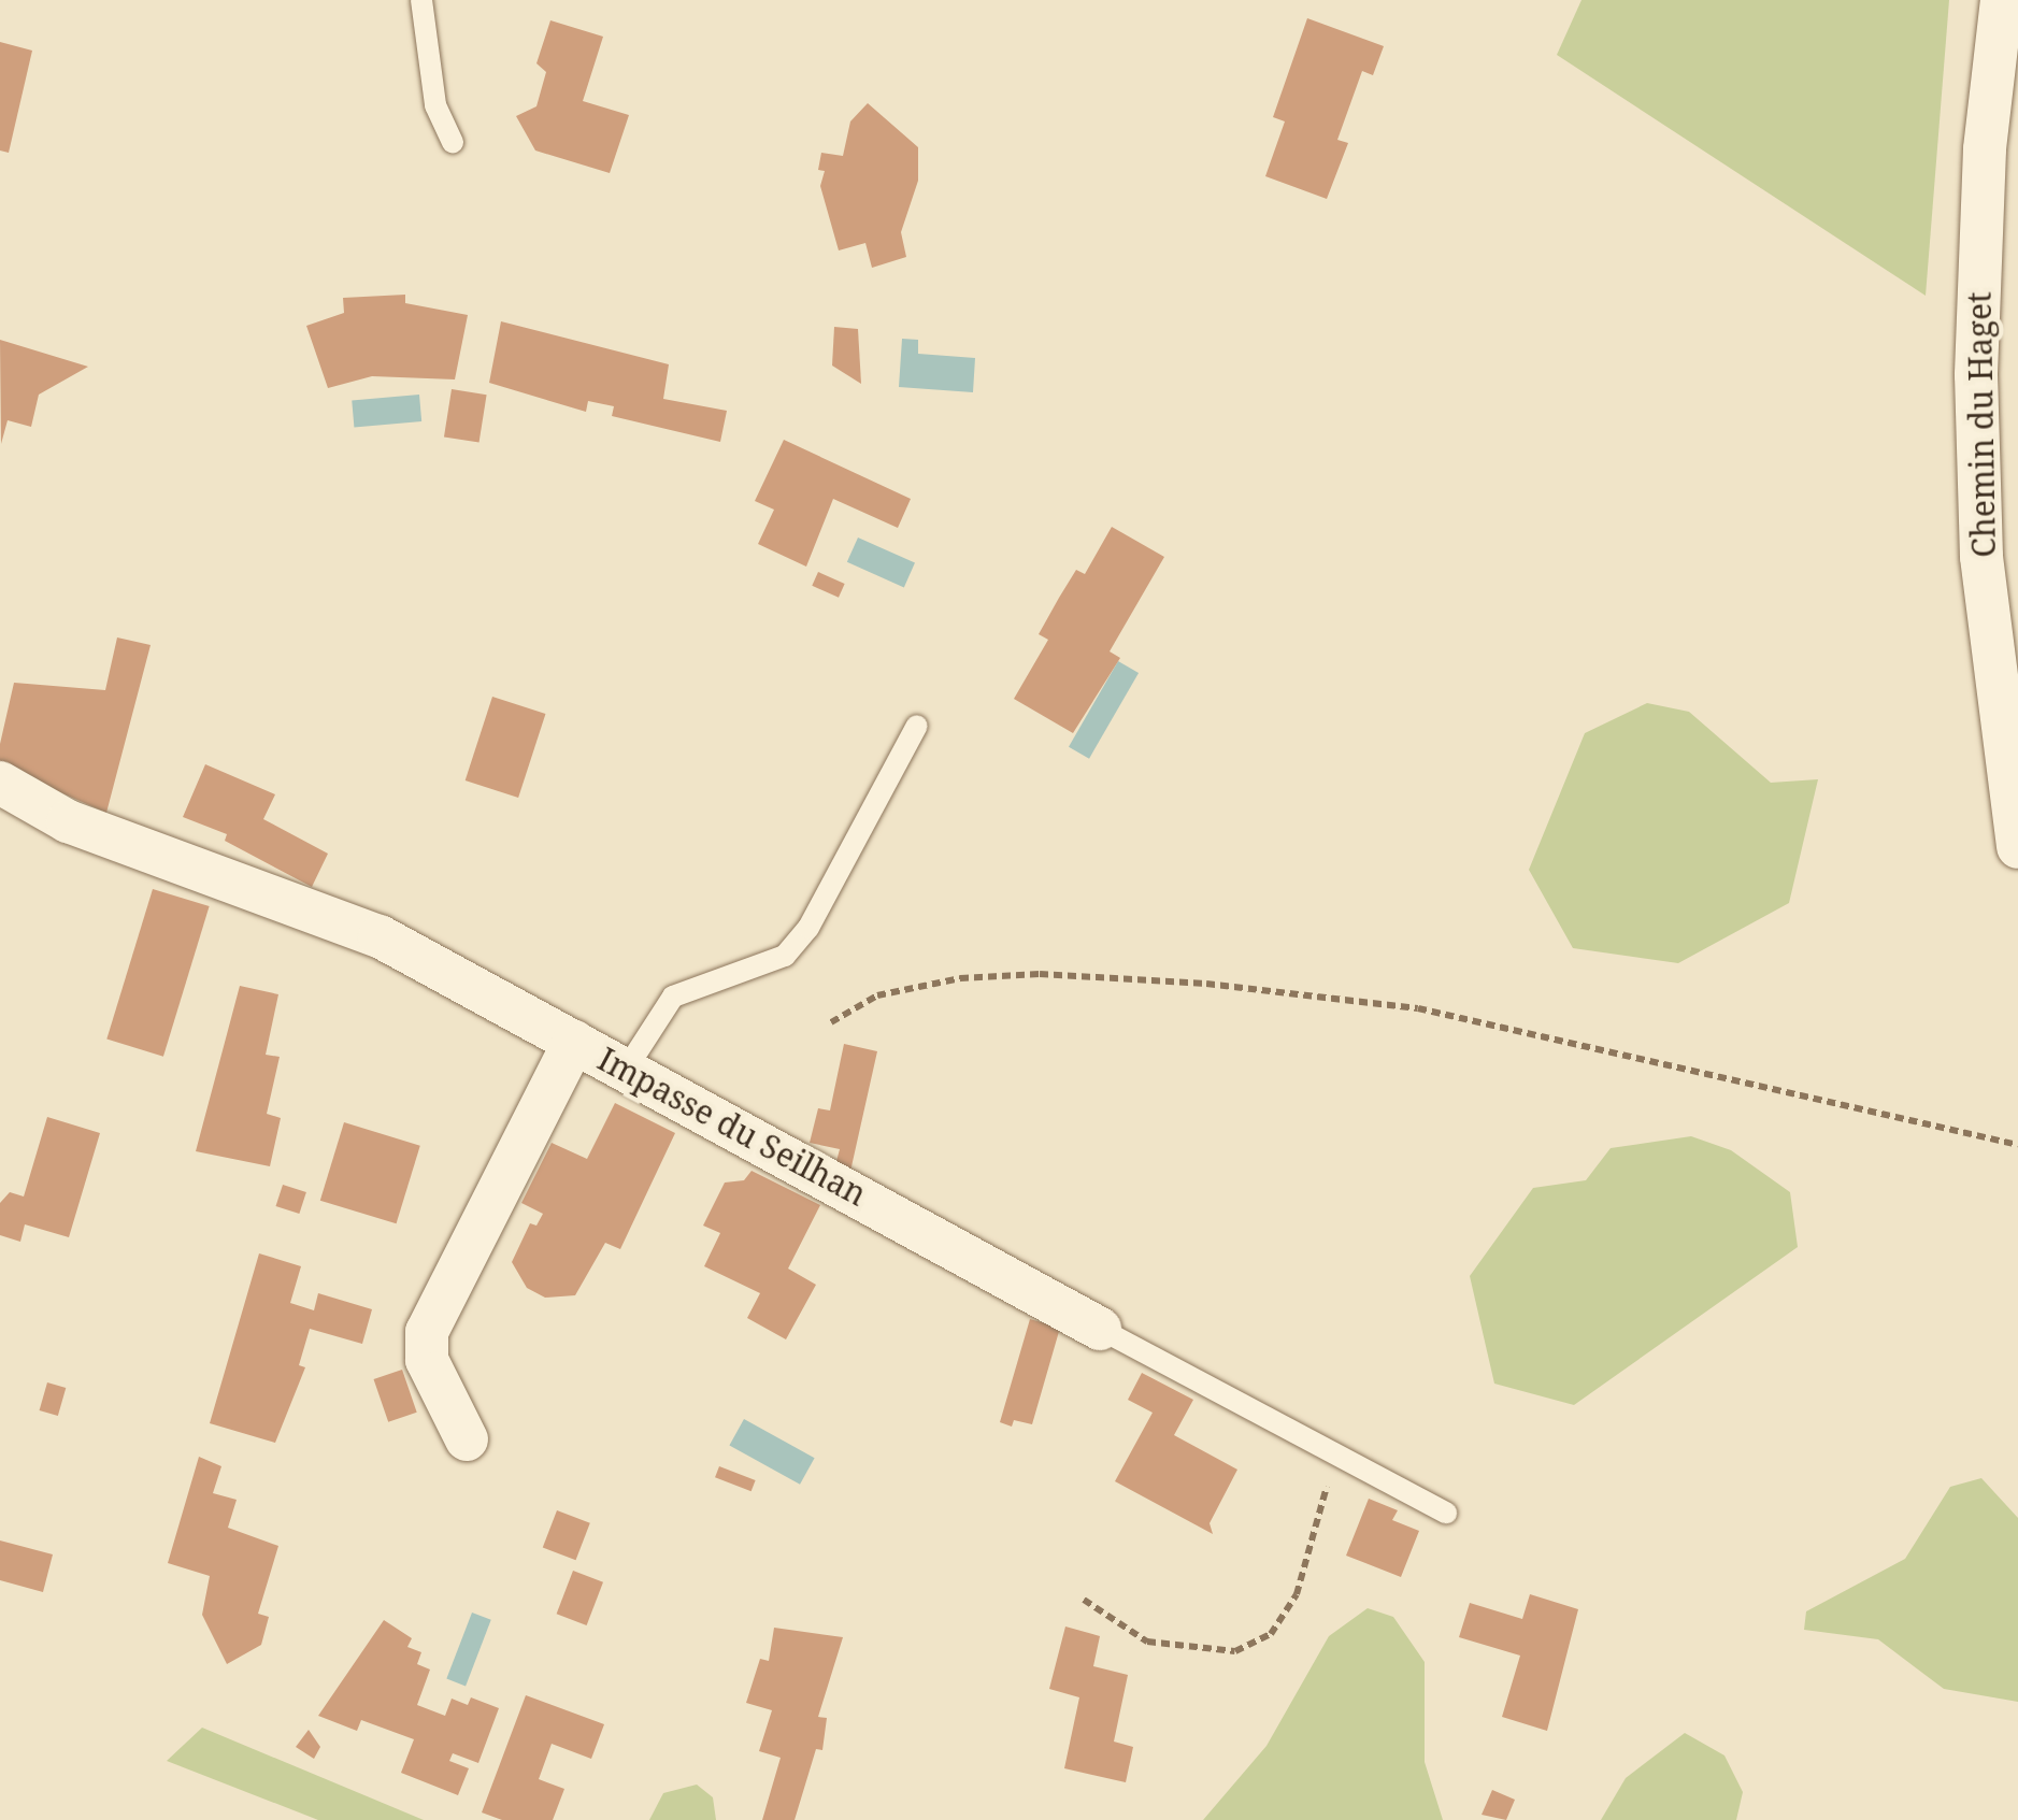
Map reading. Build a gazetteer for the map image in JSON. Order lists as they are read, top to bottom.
{
  "streets": {
    "street": ["Chemin du Haget", "Impasse du Seilhan"]
  }
}
